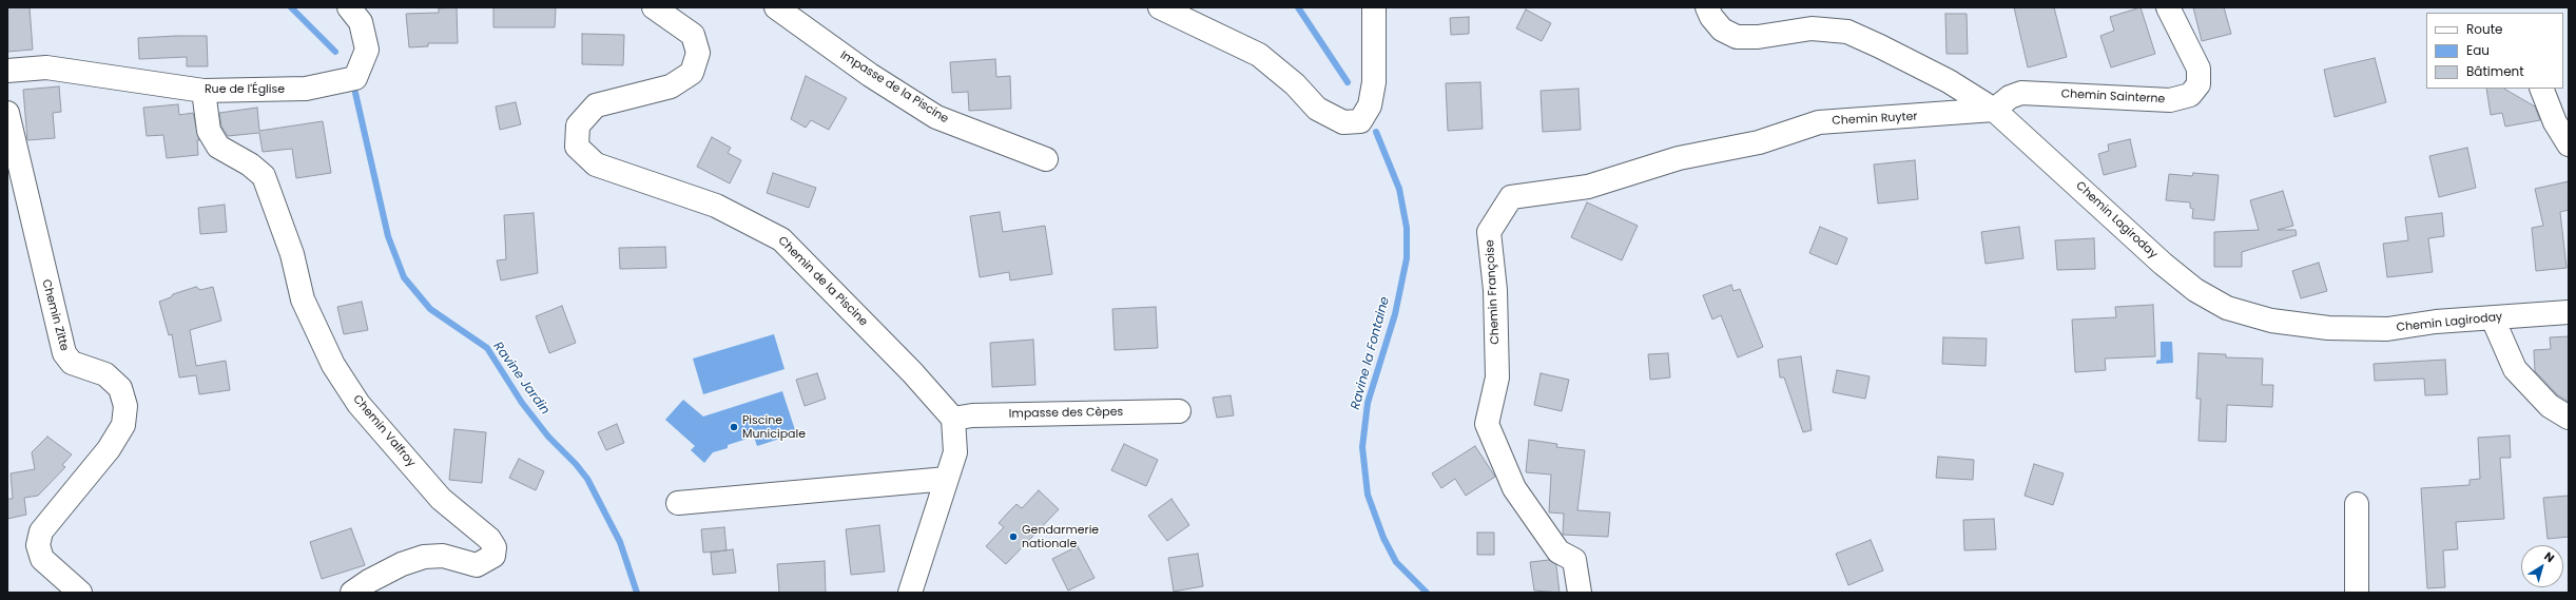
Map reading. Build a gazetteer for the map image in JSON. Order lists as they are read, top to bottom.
{
  "streets": {
    "street": [
      "Impasse de la Piscine",
      "Rue de l'Église",
      "Chemin Sainterne",
      "Chemin Ruyter",
      "Chemin Lagiroday",
      "Chemin de la Piscine",
      "Chemin Françoise",
      "Chemin Zitte",
      "Impasse des Cèpes",
      "Chemin Valfroy"
    ]
  },
  "crossings": [
    ["Rue de l'Église", "Chemin Valfroy"],
    ["Chemin Sainterne", "Chemin Ruyter"],
    ["Chemin Sainterne", "Chemin Lagiroday"],
    ["Chemin Ruyter", "Chemin Lagiroday"],
    ["Chemin Ruyter", "Chemin Françoise"],
    ["Chemin de la Piscine", "Impasse des Cèpes"]
  ],
  "water": ["Ravine la Fontaine", "Ravine Jardin"],
  "places": ["Piscine Municipale", "Gendarmerie nationale"],
  "legend": ["Route", "Eau", "Bâtiment"],
  "north": "top right"
}
